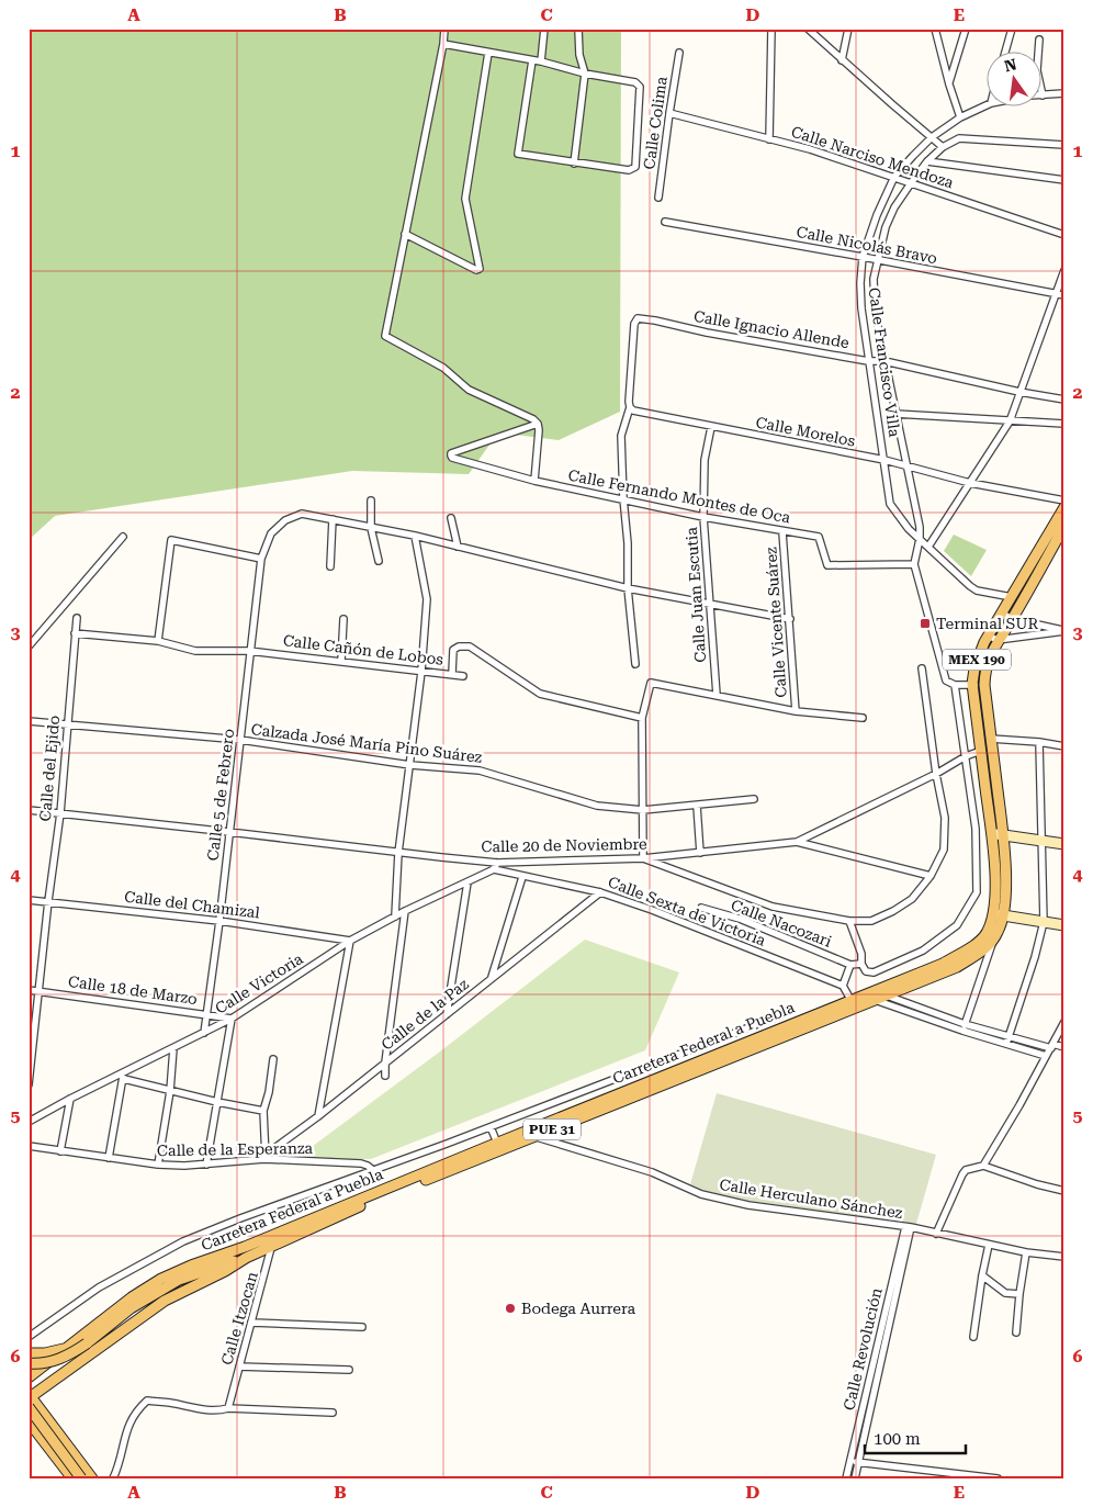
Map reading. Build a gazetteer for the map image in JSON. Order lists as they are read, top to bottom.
{
  "streets": {
    "main road": ["MEX 190", "Carretera Federal a Puebla", "PUE 31"],
    "street": [
      "Calle Colima",
      "Calle Narciso Mendoza",
      "Calle Nicolás Bravo",
      "Calle Ignacio Allende",
      "Calle Francisco Villa",
      "Calle Morelos",
      "Calle Fernando Montes de Oca",
      "Calle Juan Escutia",
      "Calle Vicente Suárez",
      "Calle Cañón de Lobos",
      "Calzada José María Pino Suárez",
      "Calle del Ejido",
      "Calle 5 de Febrero",
      "Calle 20 de Noviembre",
      "Calle del Chamizal",
      "Calle Sexta de Victoria",
      "Calle Nacozari",
      "Calle Victoria",
      "Calle 18 de Marzo",
      "Calle de la Paz",
      "Calle de la Esperanza",
      "Calle Herculano Sánchez",
      "Calle Itzocan",
      "Calle Revolución"
    ]
  },
  "crossings": [
    ["Calle Colima", "Calle Narciso Mendoza"],
    ["Calle Narciso Mendoza", "Calle Francisco Villa"],
    ["Calle Nicolás Bravo", "Calle Francisco Villa"],
    ["Calle Ignacio Allende", "Calle Francisco Villa"],
    ["Calle Ignacio Allende", "Calle Morelos"],
    ["Calle Francisco Villa", "Calle Morelos"],
    ["Calle Francisco Villa", "Carretera Federal a Puebla"],
    ["Calle Morelos", "Calle Juan Escutia"],
    ["Calle Fernando Montes de Oca", "Calle Juan Escutia"],
    ["Calle Fernando Montes de Oca", "Calle Vicente Suárez"],
    ["Calle Juan Escutia", "Calle 5 de Febrero"],
    ["Calle Vicente Suárez", "Calle 5 de Febrero"],
    ["Calle Cañón de Lobos", "Calle del Ejido"],
    ["Calle Cañón de Lobos", "Calle 5 de Febrero"],
    ["Calzada José María Pino Suárez", "Calle del Ejido"],
    ["Calzada José María Pino Suárez", "Calle 5 de Febrero"],
    ["Calle del Ejido", "Calle 20 de Noviembre"],
    ["Calle del Ejido", "Calle del Chamizal"],
    ["Calle del Ejido", "Calle 18 de Marzo"],
    ["Calle 5 de Febrero", "Calle 20 de Noviembre"],
    ["Calle 5 de Febrero", "Calle del Chamizal"],
    ["Calle 5 de Febrero", "Calle Victoria"],
    ["Calle 5 de Febrero", "Calle 18 de Marzo"],
    ["Calle 20 de Noviembre", "Calle Victoria"],
    ["Calle 20 de Noviembre", "Carretera Federal a Puebla"],
    ["Calle del Chamizal", "Calle Victoria"],
    ["Calle Sexta de Victoria", "Calle Victoria"],
    ["Calle Sexta de Victoria", "Calle de la Paz"],
    ["Calle Victoria", "Calle 18 de Marzo"],
    ["Calle de la Paz", "Calle de la Esperanza"],
    ["Carretera Federal a Puebla", "Calle Herculano Sánchez"],
    ["Carretera Federal a Puebla", "Calle Itzocan"],
    ["Calle Herculano Sánchez", "Calle Revolución"]
  ],
  "places": {
    "transit": ["Terminal SUR"],
    "other": ["Bodega Aurrera"]
  },
  "scale_bar": "100 m",
  "north": "top",
  "grid": {
    "columns": [
      "A",
      "B",
      "C",
      "D",
      "E"
    ],
    "rows": [
      "1",
      "2",
      "3",
      "4",
      "5",
      "6"
    ]
  }
}
